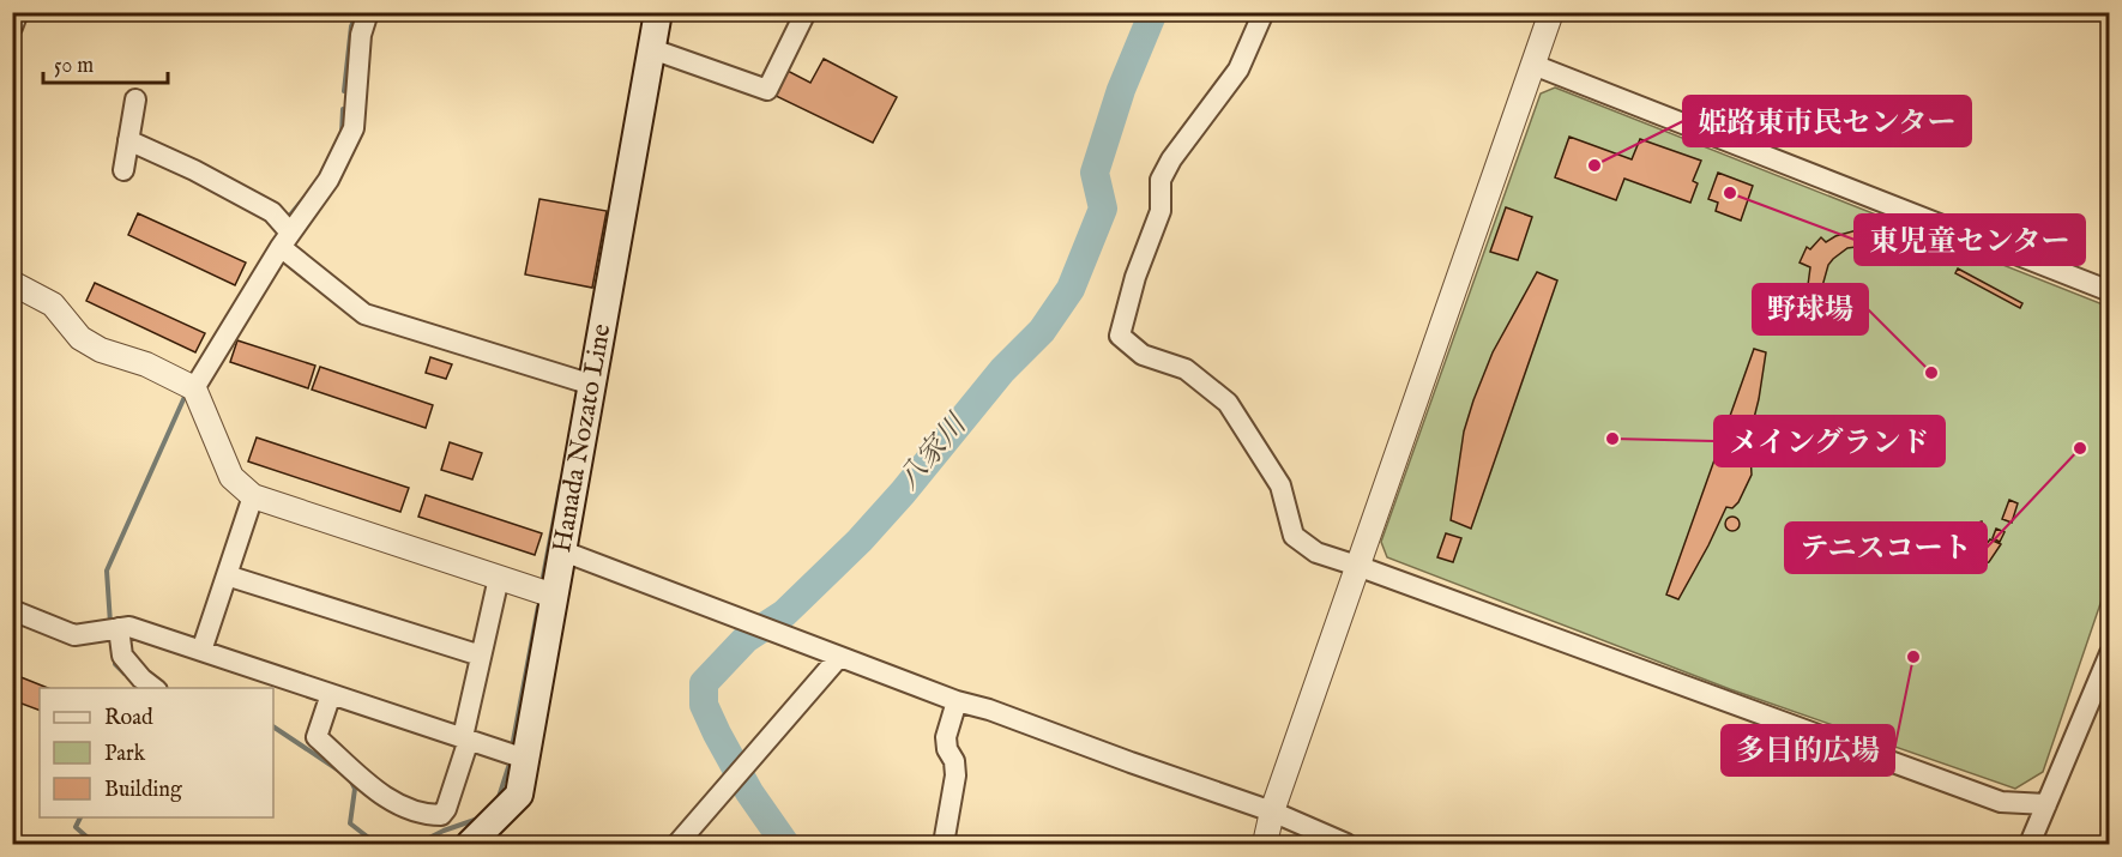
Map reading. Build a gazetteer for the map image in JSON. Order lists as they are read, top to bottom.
{
  "streets": {
    "main road": ["Hanada Nozato Line"]
  },
  "water": ["八家川"],
  "places": [
    "姫路東市民センター",
    "東児童センター",
    "野球場",
    "メイングランド",
    "テニスコート",
    "多目的広場"
  ],
  "legend": ["Road", "Park", "Building"],
  "scale_bar": "50 m"
}
